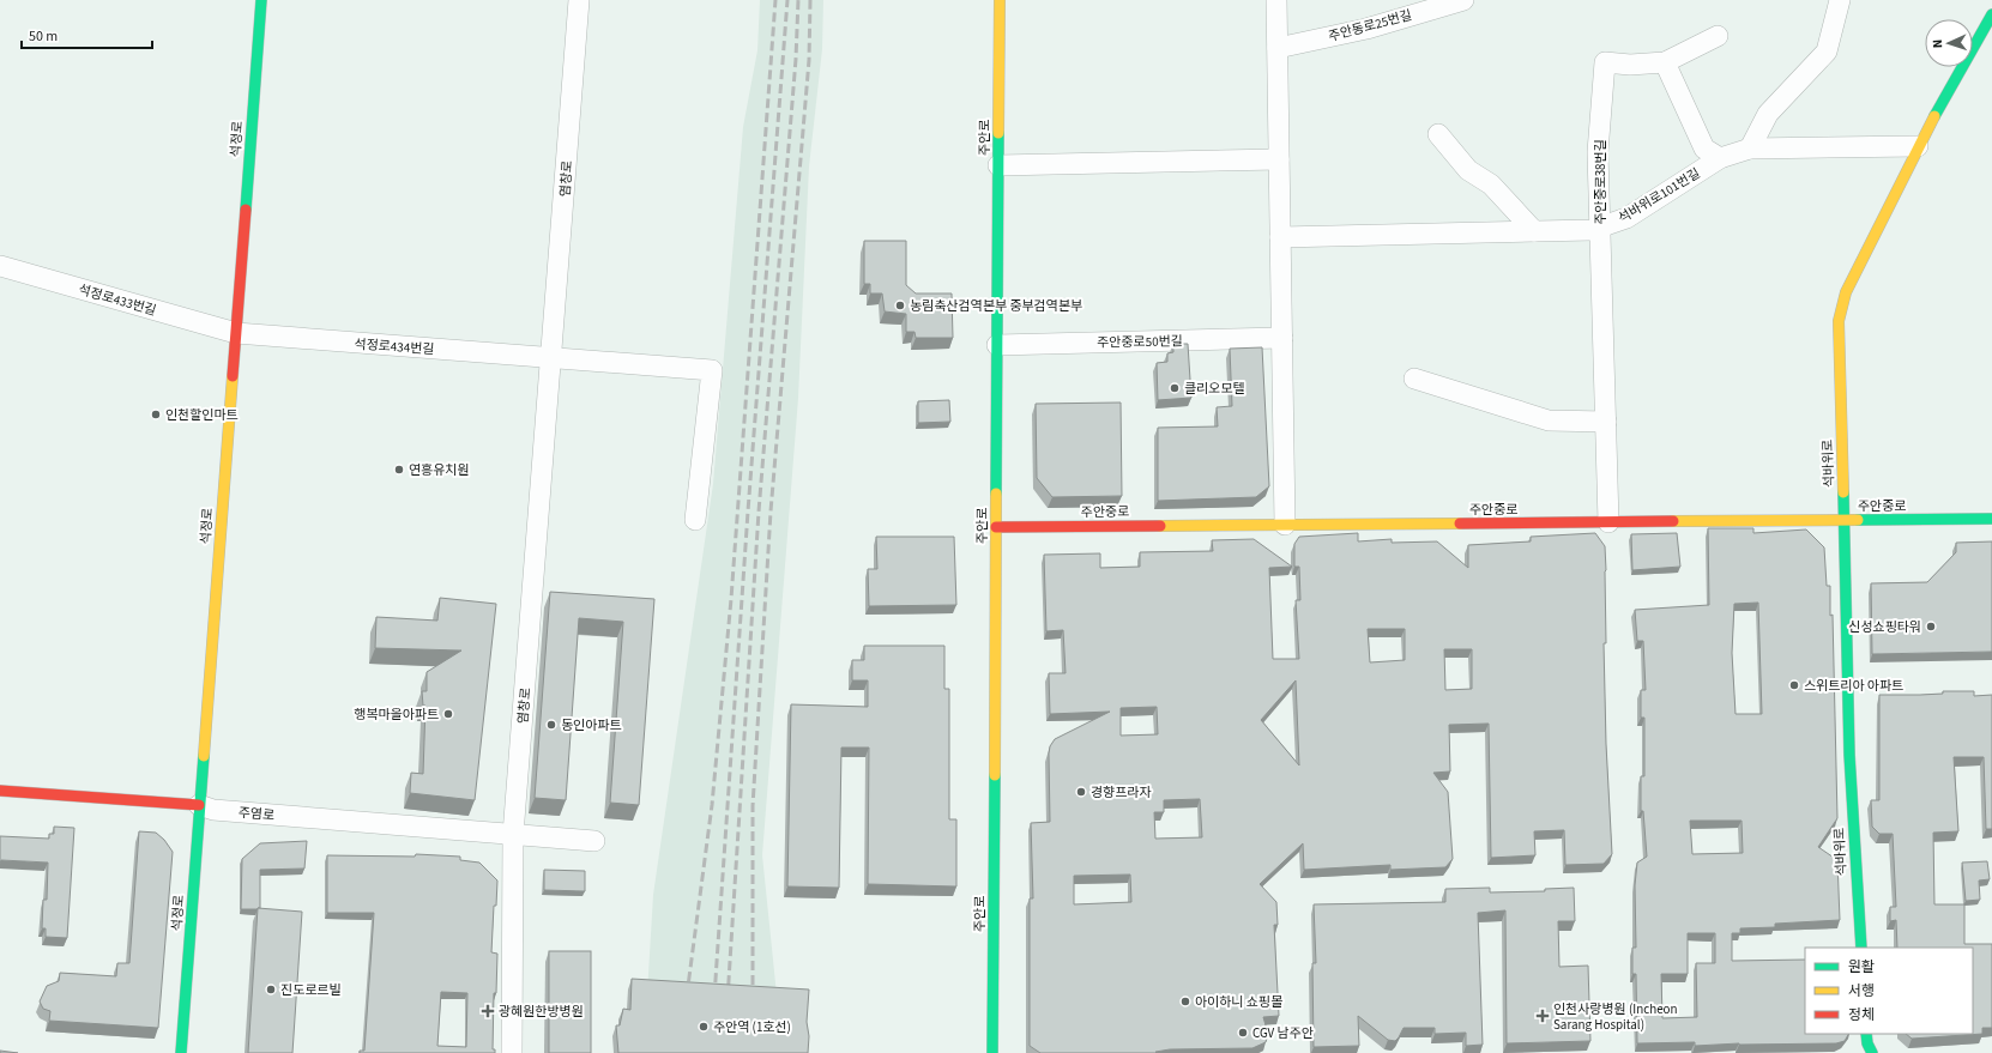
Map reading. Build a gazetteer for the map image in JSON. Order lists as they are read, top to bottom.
{
  "streets": {
    "street": [
      "주안동로25번길",
      "주안로",
      "석정로",
      "염창로",
      "주안중로38번길",
      "석바위로101번길",
      "석정로433번길",
      "주안중로50번길",
      "석정로434번길",
      "석바위로",
      "주안중로",
      "주염로"
    ]
  },
  "crossings": [
    ["주안로", "주안중로50번길"],
    ["주안로", "주안중로"],
    ["석정로", "석정로433번길"],
    ["석정로", "석정로434번길"],
    ["석정로", "주염로"],
    ["염창로", "석정로434번길"],
    ["염창로", "주염로"],
    ["주안중로38번길", "석바위로101번길"],
    ["주안중로38번길", "주안중로"],
    ["석바위로101번길", "석바위로"],
    ["석정로433번길", "석정로434번길"],
    ["석바위로", "주안중로"]
  ],
  "places": {
    "other": [
      "농림축산검역본부 중부검역본부",
      "클리오모텔",
      "인천할인마트",
      "연흥유치원",
      "신성쇼핑타워",
      "스위트리아 아파트",
      "행복마을아파트",
      "동인아파트",
      "경향프라자",
      "진도로르빌",
      "아이하니 쇼핑몰",
      "주안역 (1호선)",
      "CGV 남주안"
    ],
    "health": ["광혜원한방병원", "인천사랑병원 (Incheon Sarang Hospital)"]
  },
  "legend": ["원활", "서행", "정체"],
  "scale_bar": "50 m",
  "north": "left"
}
